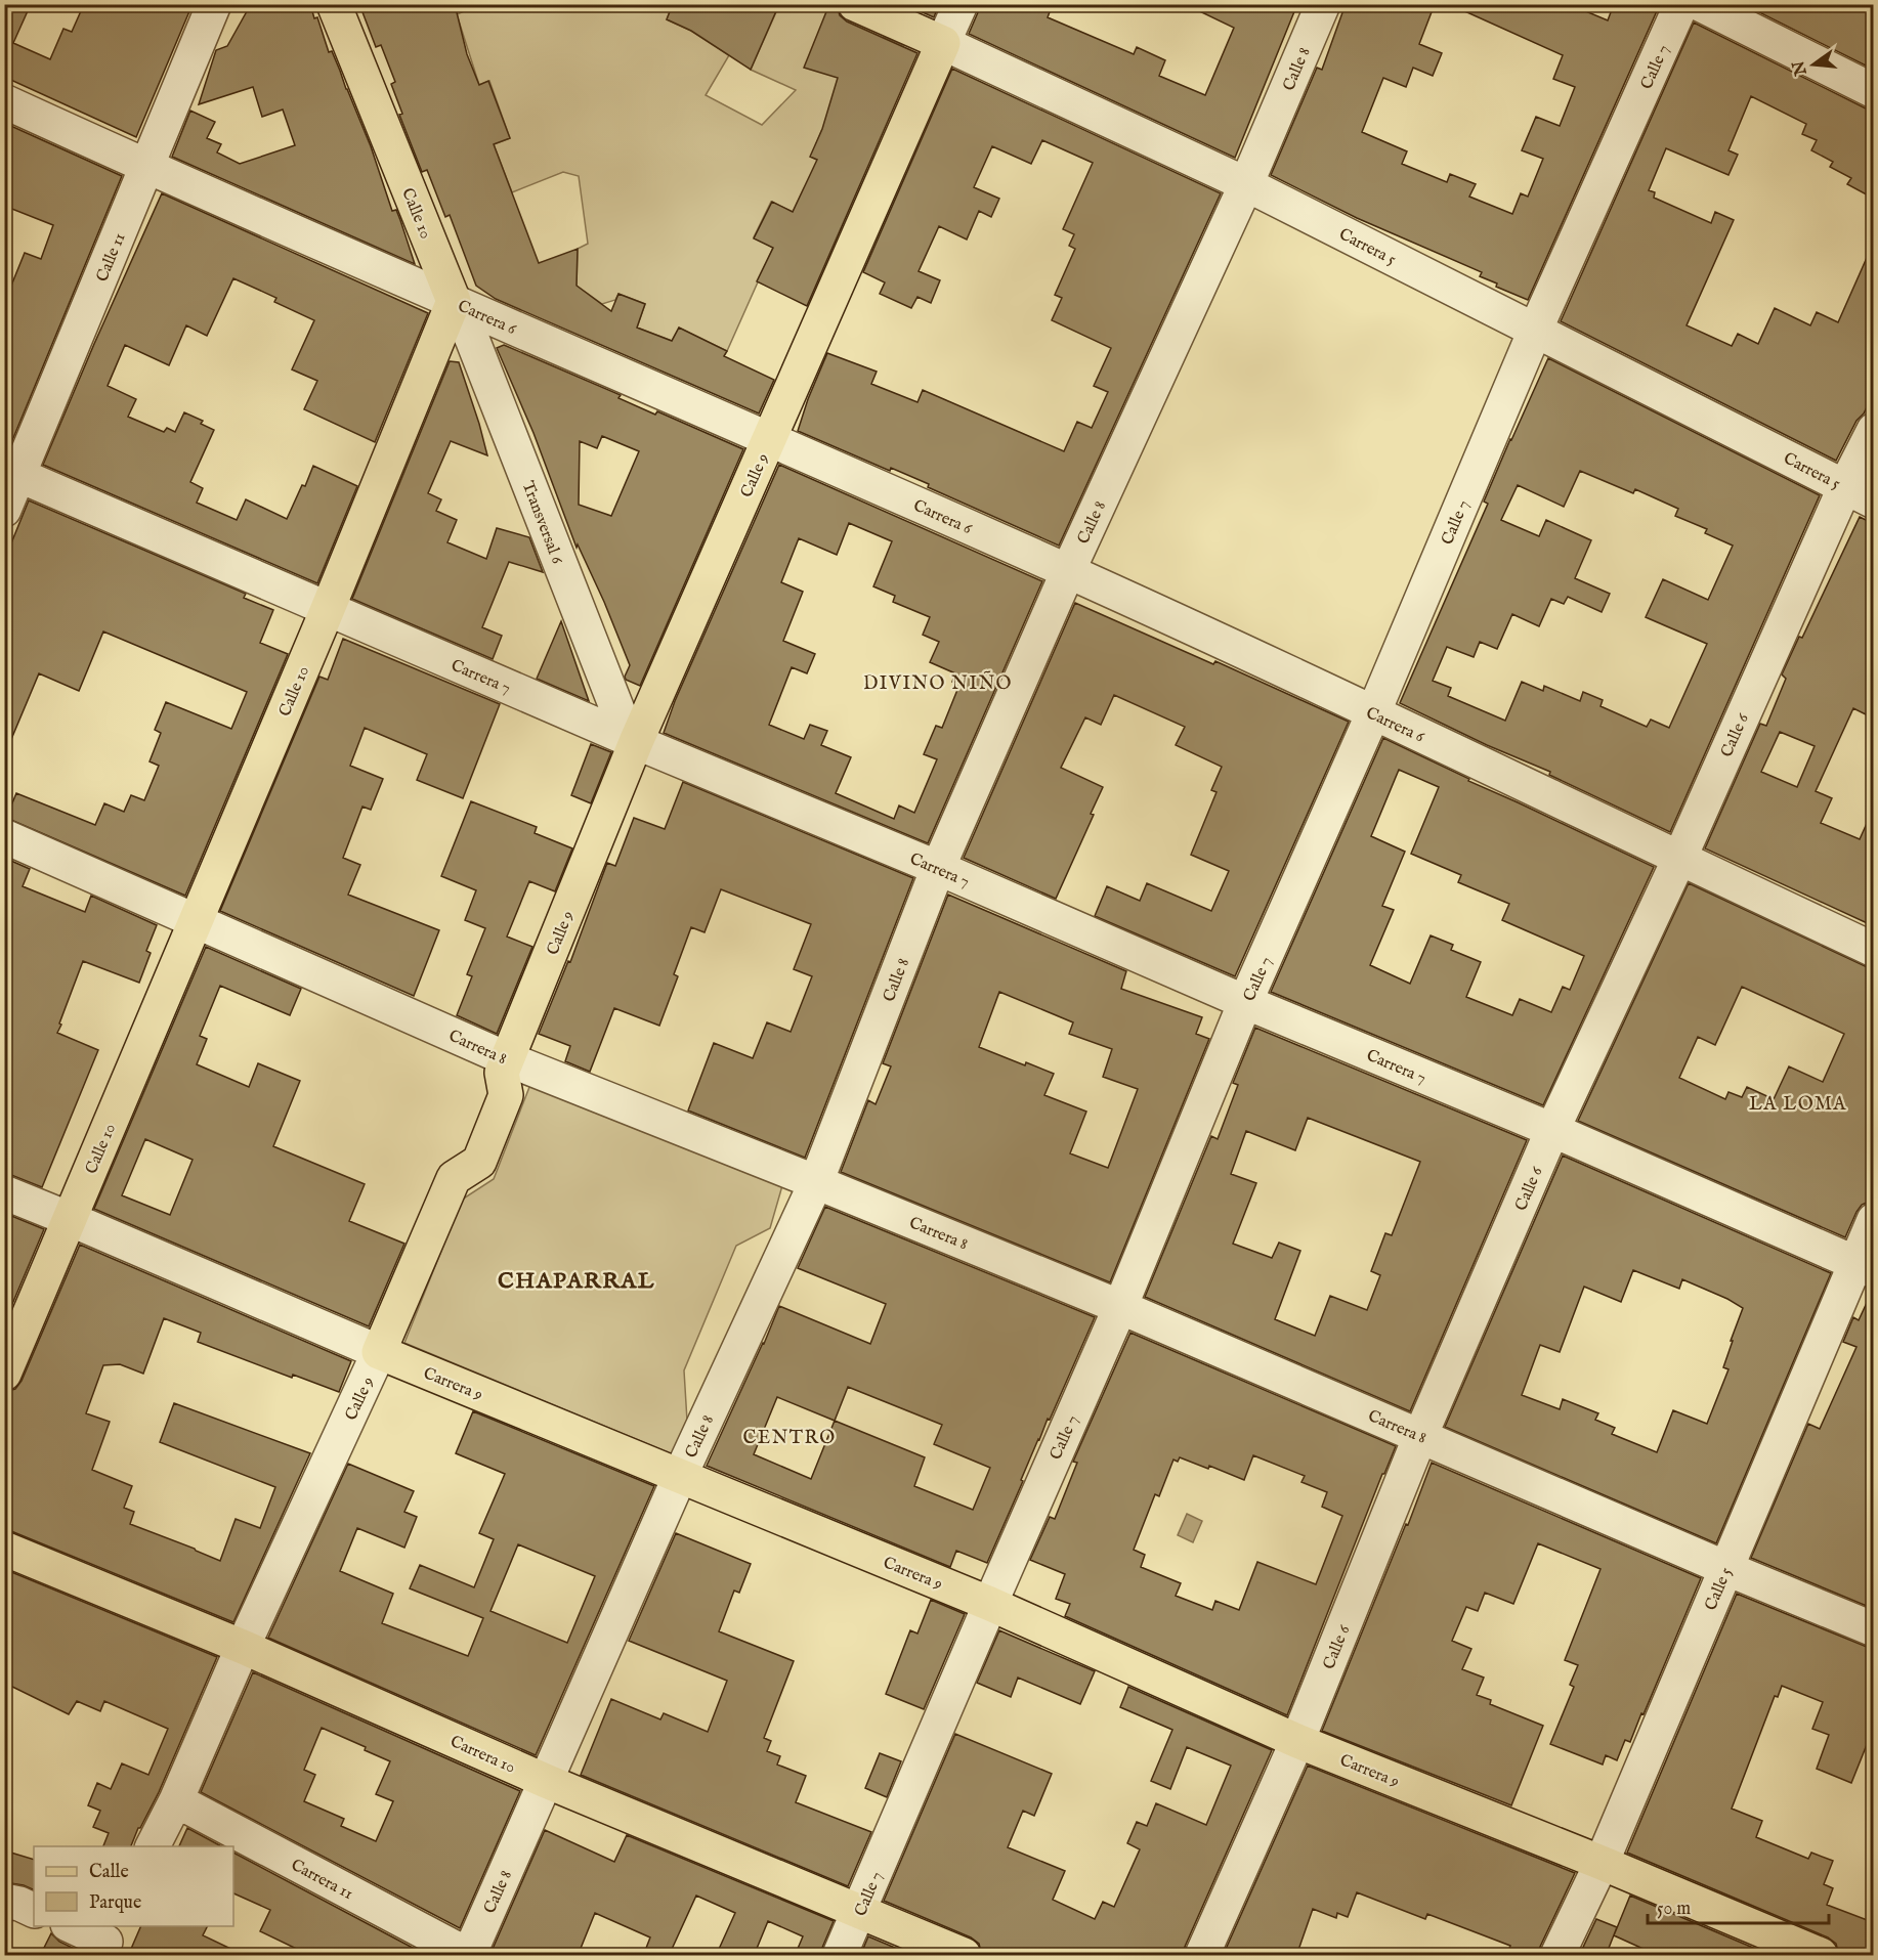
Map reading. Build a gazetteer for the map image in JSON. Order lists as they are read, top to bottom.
{
  "streets": {
    "main road": [
      "Calle 10",
      "Carrera 5",
      "Calle 9",
      "Carrera 9",
      "Carrera 10"
    ],
    "street": [
      "Calle 7",
      "Calle 8",
      "Calle 11",
      "Carrera 6",
      "Transversal 6",
      "Carrera 7",
      "Calle 6",
      "Carrera 8",
      "Calle 5",
      "Carrera 11"
    ]
  },
  "crossings": [
    ["Calle 7", "Carrera 5"],
    ["Calle 7", "Carrera 6"],
    ["Calle 7", "Carrera 7"],
    ["Calle 7", "Carrera 8"],
    ["Calle 7", "Carrera 9"],
    ["Calle 7", "Carrera 10"],
    ["Calle 8", "Carrera 5"],
    ["Calle 8", "Carrera 6"],
    ["Calle 8", "Carrera 7"],
    ["Calle 8", "Carrera 8"],
    ["Calle 8", "Carrera 9"],
    ["Calle 8", "Carrera 10"],
    ["Calle 8", "Carrera 11"],
    ["Calle 10", "Carrera 6"],
    ["Calle 10", "Transversal 6"],
    ["Calle 10", "Carrera 7"],
    ["Calle 10", "Carrera 8"],
    ["Calle 10", "Carrera 9"],
    ["Carrera 5", "Calle 9"],
    ["Carrera 5", "Calle 6"],
    ["Calle 11", "Carrera 6"],
    ["Calle 11", "Carrera 7"],
    ["Carrera 6", "Calle 9"],
    ["Carrera 6", "Transversal 6"],
    ["Carrera 6", "Calle 6"],
    ["Calle 9", "Transversal 6"],
    ["Calle 9", "Carrera 7"],
    ["Calle 9", "Carrera 8"],
    ["Calle 9", "Carrera 9"],
    ["Calle 9", "Carrera 10"],
    ["Calle 9", "Carrera 11"],
    ["Transversal 6", "Carrera 7"],
    ["Carrera 7", "Calle 6"],
    ["Carrera 7", "Calle 5"],
    ["Calle 6", "Carrera 8"],
    ["Calle 6", "Carrera 9"],
    ["Carrera 8", "Calle 5"],
    ["Carrera 9", "Calle 5"]
  ],
  "districts": [
    "DIVINO NIÑO",
    "LA LOMA",
    "CHAPARRAL",
    "CENTRO"
  ],
  "legend": ["Calle", "Parque"],
  "scale_bar": "50 m",
  "north": "left"
}
